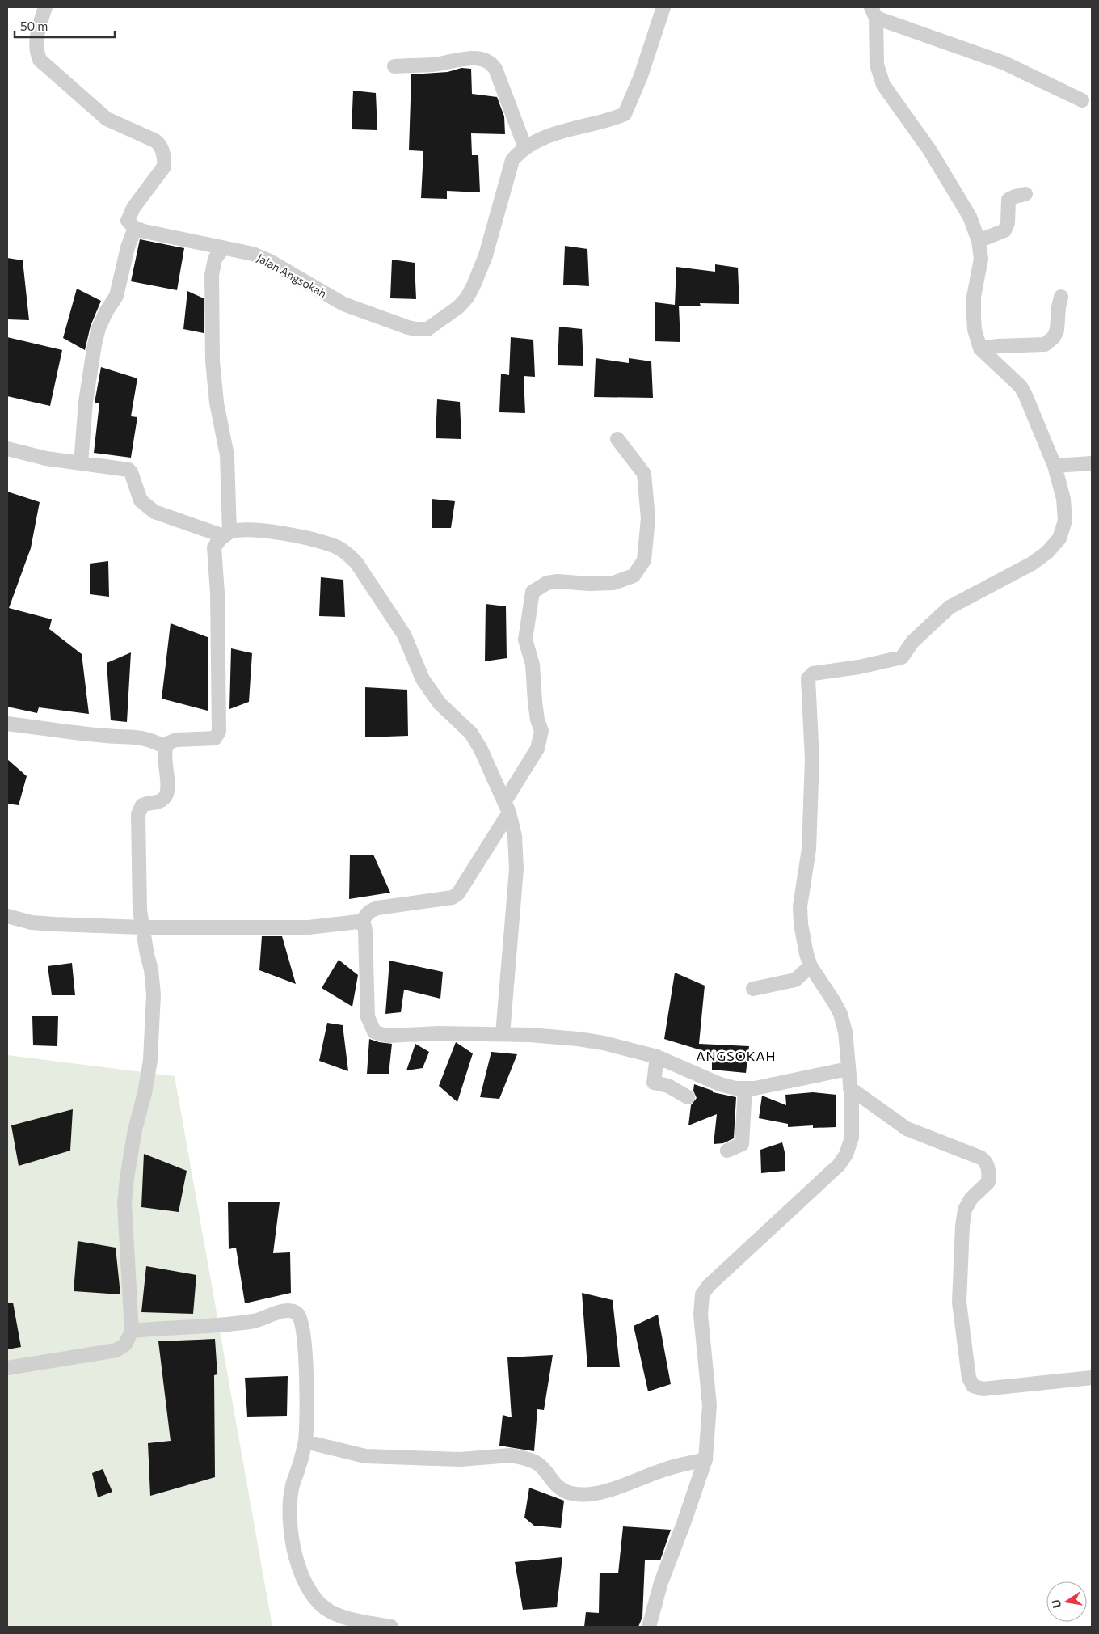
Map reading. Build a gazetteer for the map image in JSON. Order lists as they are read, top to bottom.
{
  "streets": {
    "street": ["Jalan Angsokah"]
  },
  "districts": ["ANGSOKAH"],
  "scale_bar": "50 m",
  "north": "left"
}
